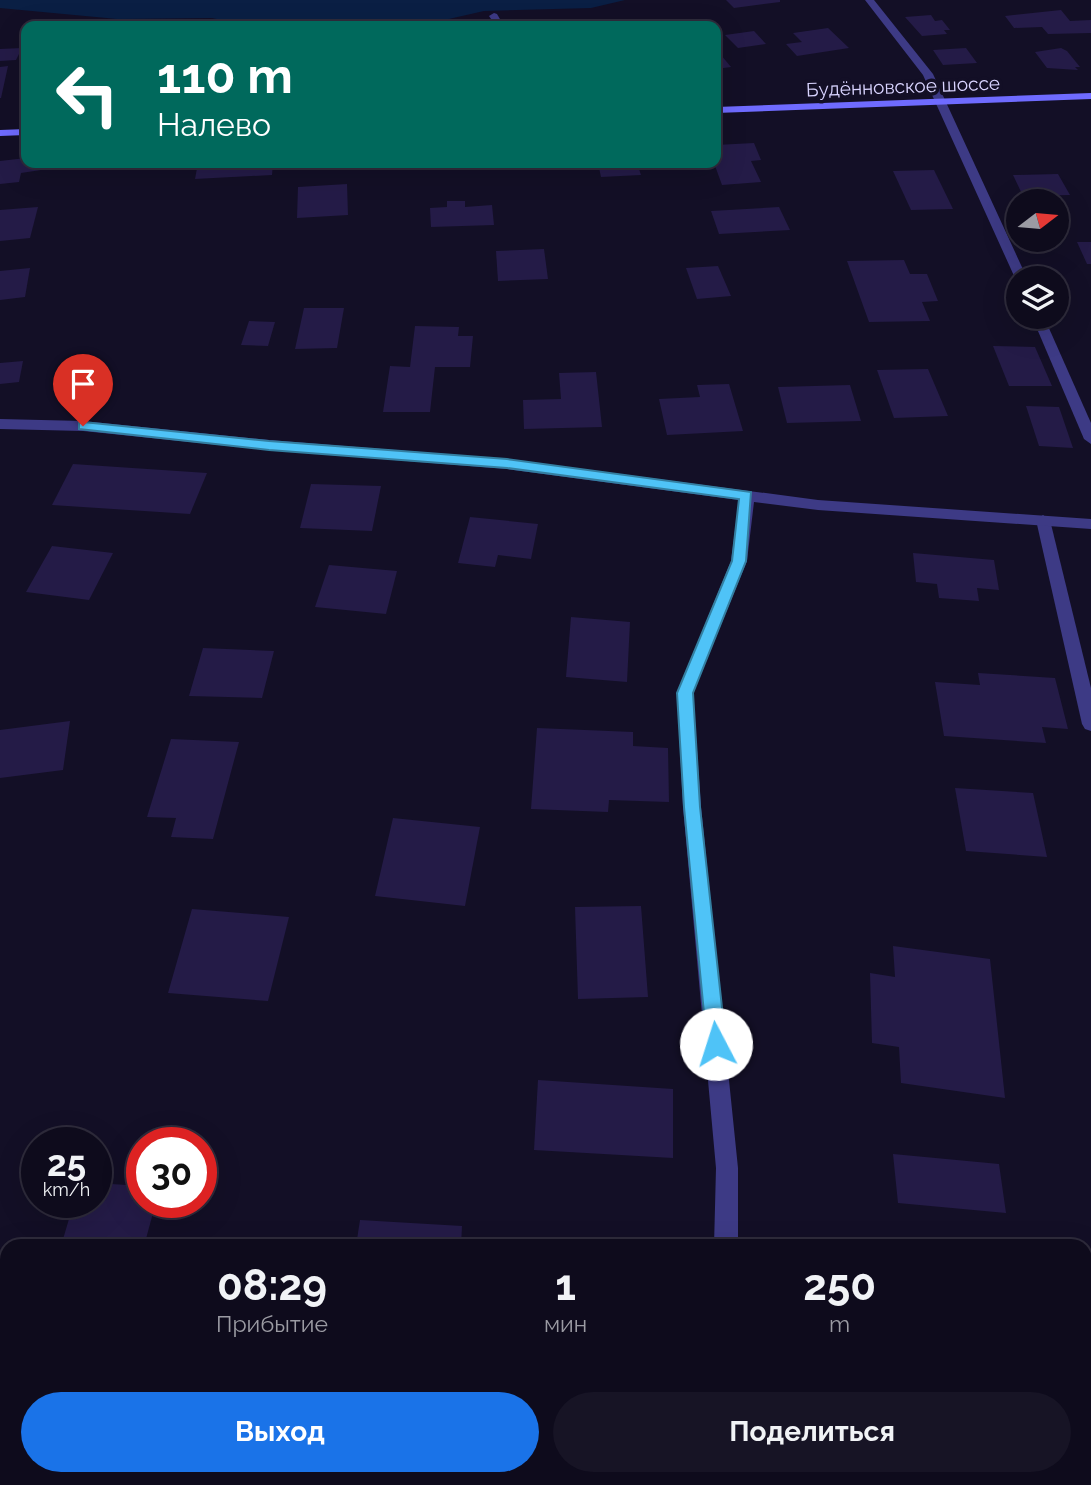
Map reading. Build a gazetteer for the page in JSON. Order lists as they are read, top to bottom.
{
  "streets": {
    "main road": ["Будённовское шоссе"]
  },
  "north": "right",
  "page": {
    "turn": ["110 m", "Налево"],
    "speed": "25 km/h",
    "limit": "30",
    "eta": [
      "08:29",
      "Прибытие",
      "1",
      "мин",
      "250",
      "m"
    ],
    "buttons": ["Выход", "Поделиться"]
  }
}
